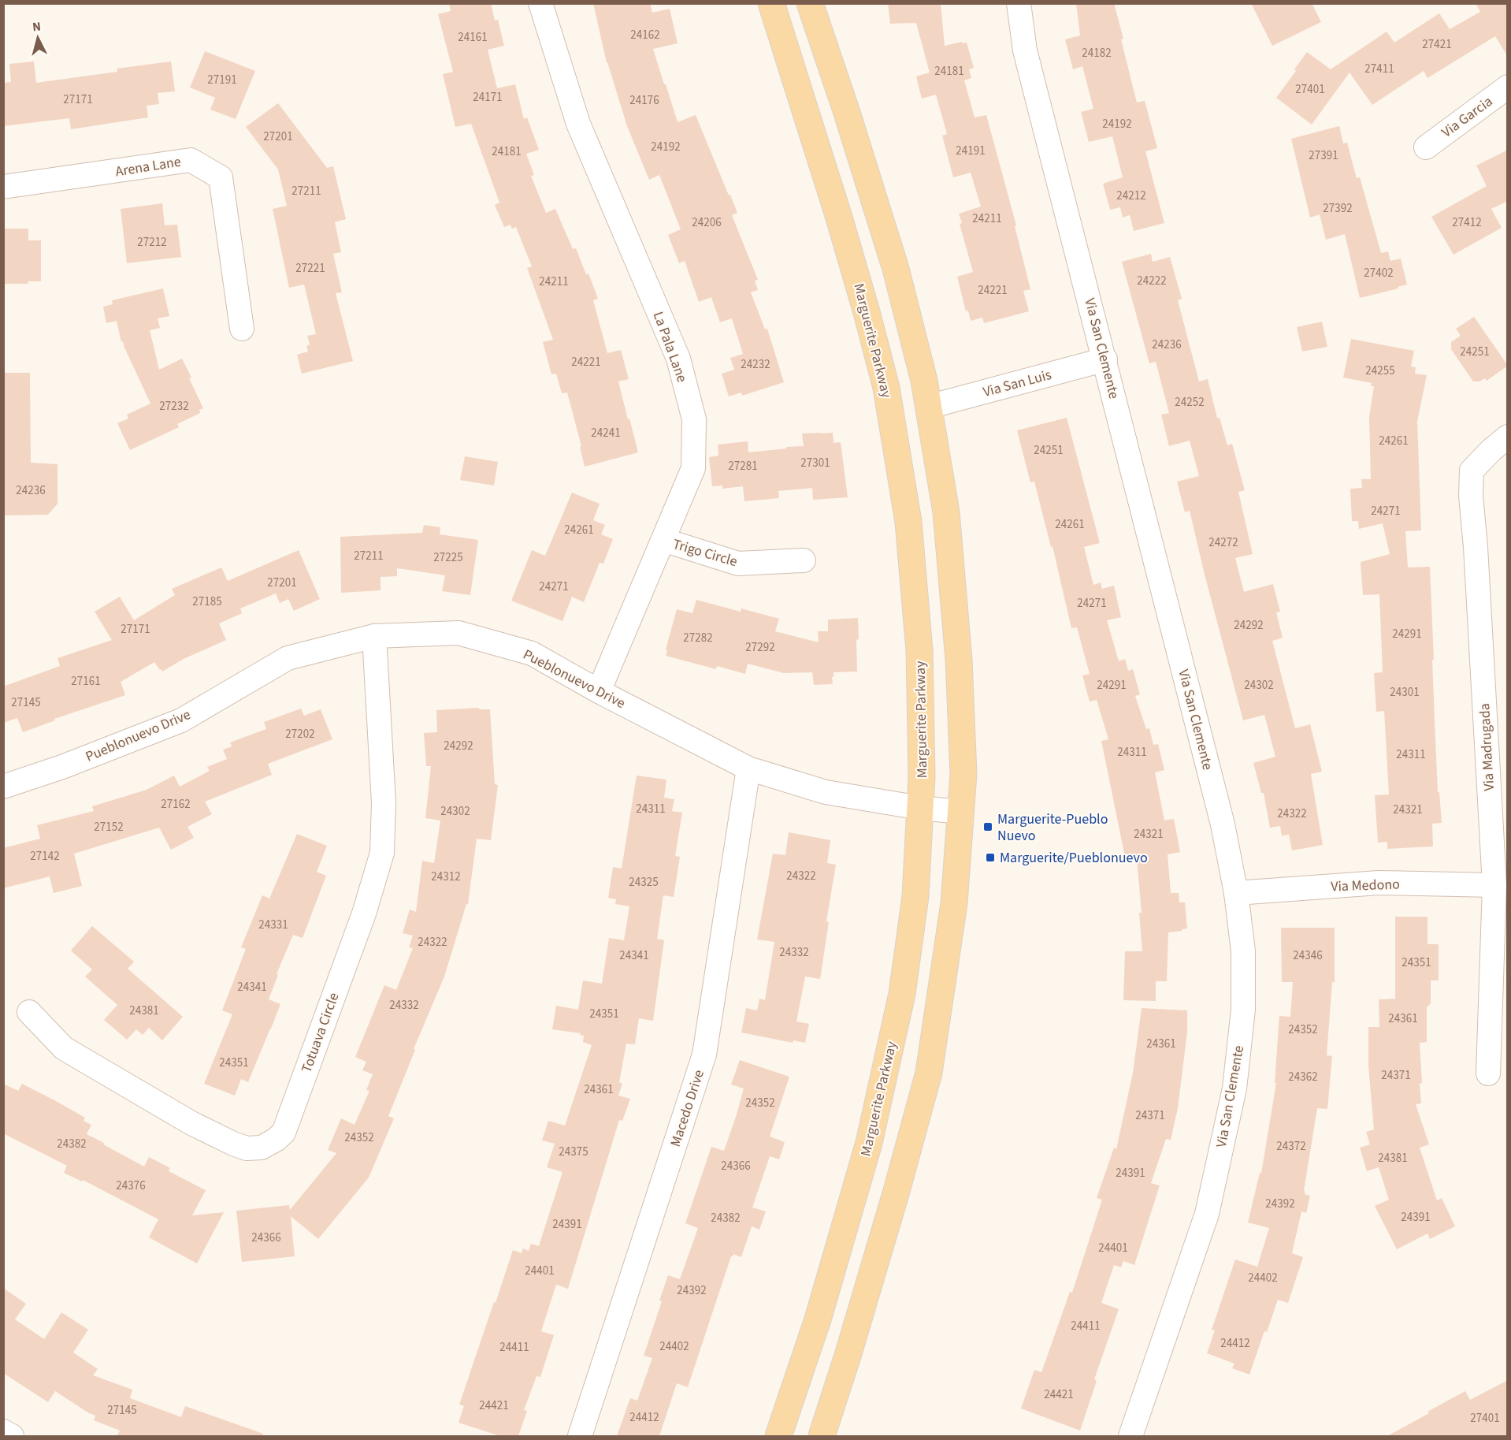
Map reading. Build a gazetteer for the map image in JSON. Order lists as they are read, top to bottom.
{
  "streets": {
    "main road": ["Marguerite Parkway"],
    "street": [
      "Via Garcia",
      "Arena Lane",
      "La Pala Lane",
      "Via San Clemente",
      "Via San Luis",
      "Trigo Circle",
      "Pueblonuevo Drive",
      "Via Madrugada",
      "Via Medono",
      "Totuava Circle",
      "Macedo Drive"
    ]
  },
  "crossings": [
    ["Marguerite Parkway", "Pueblonuevo Drive"],
    ["La Pala Lane", "Trigo Circle"],
    ["La Pala Lane", "Pueblonuevo Drive"],
    ["Via San Clemente", "Via San Luis"],
    ["Via San Clemente", "Via Medono"],
    ["Pueblonuevo Drive", "Totuava Circle"],
    ["Pueblonuevo Drive", "Macedo Drive"],
    ["Via Madrugada", "Via Medono"]
  ],
  "places": {
    "transit": ["Marguerite-Pueblo Nuevo", "Marguerite/Pueblonuevo"]
  },
  "house_numbers": [
    "24162",
    "24161",
    "27421",
    "24182",
    "27411",
    "24181",
    "27191",
    "27401",
    "24171",
    "27171",
    "24176",
    "24192",
    "27201",
    "24192",
    "24191",
    "24181",
    "27391",
    "27211",
    "24212",
    "27392",
    "24211",
    "24206",
    "27412",
    "27212",
    "27221",
    "27402",
    "24222",
    "24211",
    "24221",
    "24236",
    "24251",
    "24221",
    "24232",
    "24255",
    "24252",
    "27232",
    "24241",
    "24261",
    "24251",
    "27301",
    "27281",
    "24236",
    "24271",
    "24261",
    "24261",
    "24272",
    "27211",
    "27225",
    "27201",
    "24271",
    "27185",
    "24271",
    "24292",
    "27171",
    "24291",
    "27282",
    "27292",
    "27161",
    "24291",
    "24302",
    "24301",
    "27145",
    "27202",
    "24292",
    "24311",
    "24311",
    "27162",
    "24311",
    "24321",
    "24302",
    "24322",
    "27152",
    "24321",
    "27142",
    "24322",
    "24312",
    "24325",
    "24331",
    "24322",
    "24332",
    "24341",
    "24346",
    "24351",
    "24341",
    "24332",
    "24381",
    "24351",
    "24361",
    "24352",
    "24361",
    "24351",
    "24371",
    "24362",
    "24361",
    "24352",
    "24371",
    "24352",
    "24382",
    "24372",
    "24375",
    "24381",
    "24366",
    "24391",
    "24376",
    "24392",
    "24391",
    "24382",
    "24391",
    "24366",
    "24401",
    "24401",
    "24402",
    "24392",
    "24411",
    "24412",
    "24402",
    "24411",
    "24421",
    "24421",
    "27145",
    "24412",
    "27401"
  ],
  "north": "top"
}
